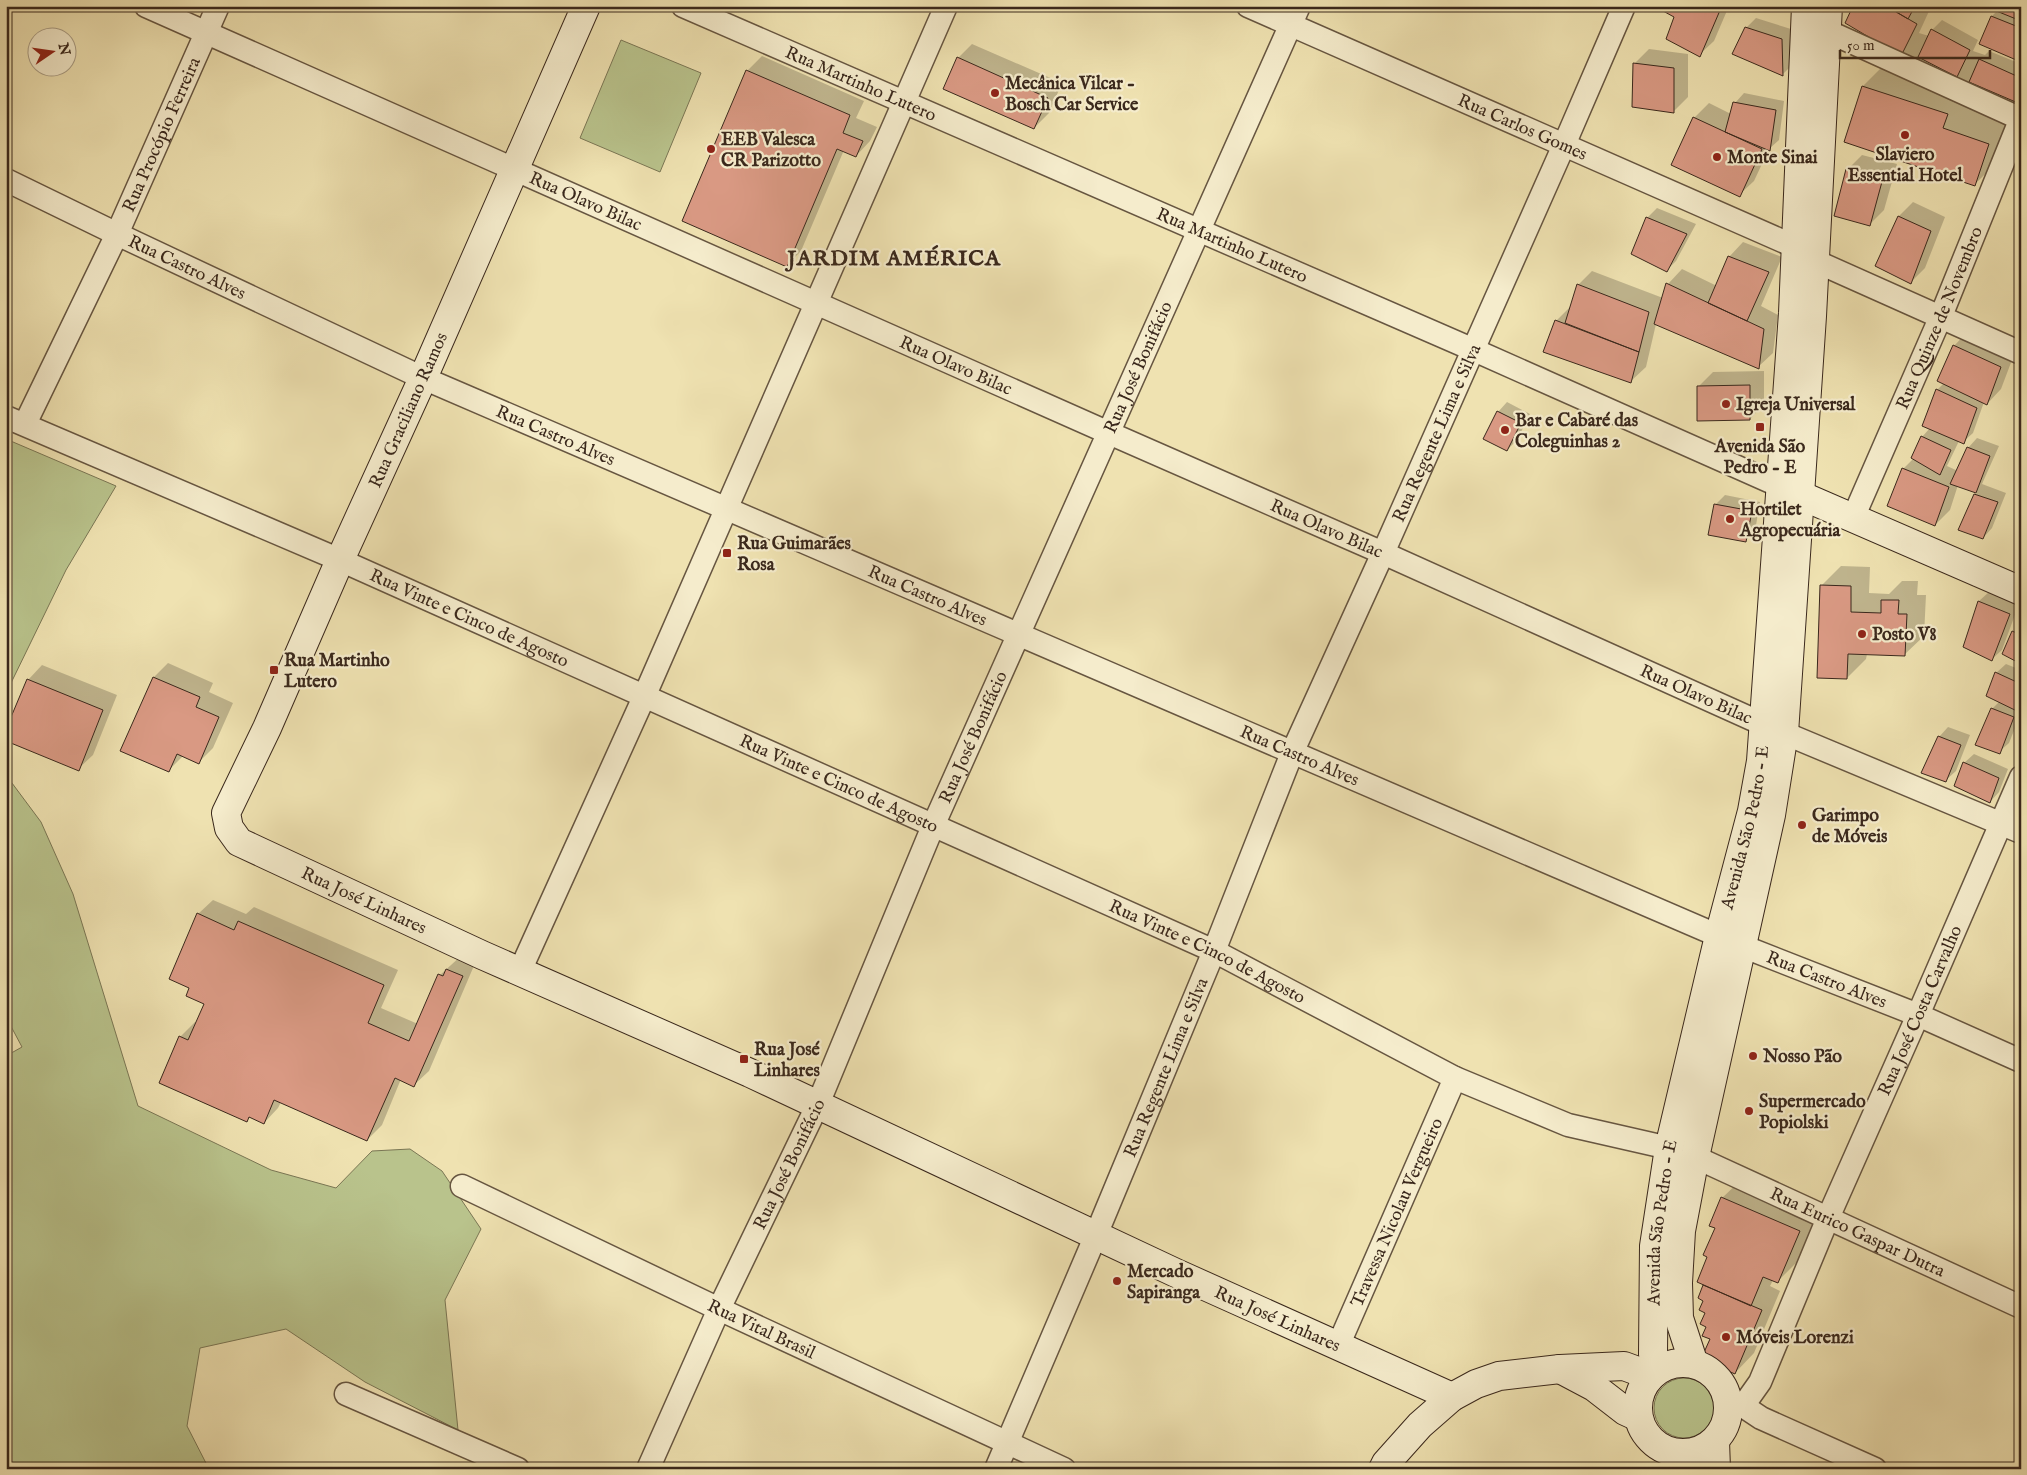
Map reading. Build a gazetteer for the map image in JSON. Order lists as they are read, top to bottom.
{
  "streets": {
    "street": [
      "Rua Martinho Lutero",
      "Rua Carlos Gomes",
      "Rua Procópio Ferreira",
      "Rua Olavo Bilac",
      "Rua Castro Alves",
      "Rua Quinze de Novembro",
      "Rua José Bonifácio",
      "Rua Graciliano Ramos",
      "Rua Regente Lima e Silva",
      "Rua Vinte e Cinco de Agosto",
      "Avenida São Pedro - E",
      "Rua José Linhares",
      "Rua José Costa Carvalho",
      "Travessa Nicolau Vergueiro",
      "Rua Eurico Gaspar Dutra",
      "Rua Vital Brasil"
    ]
  },
  "crossings": [
    ["Rua Martinho Lutero", "Rua Quinze de Novembro"],
    ["Rua Martinho Lutero", "Rua José Bonifácio"],
    ["Rua Martinho Lutero", "Rua Regente Lima e Silva"],
    ["Rua Martinho Lutero", "Avenida São Pedro - E"],
    ["Rua Carlos Gomes", "Rua Quinze de Novembro"],
    ["Rua Carlos Gomes", "Rua José Bonifácio"],
    ["Rua Carlos Gomes", "Rua Regente Lima e Silva"],
    ["Rua Carlos Gomes", "Avenida São Pedro - E"],
    ["Rua Procópio Ferreira", "Rua Olavo Bilac"],
    ["Rua Procópio Ferreira", "Rua Castro Alves"],
    ["Rua Procópio Ferreira", "Rua Vinte e Cinco de Agosto"],
    ["Rua Olavo Bilac", "Rua José Bonifácio"],
    ["Rua Olavo Bilac", "Rua Graciliano Ramos"],
    ["Rua Olavo Bilac", "Rua Regente Lima e Silva"],
    ["Rua Olavo Bilac", "Avenida São Pedro - E"],
    ["Rua Olavo Bilac", "Rua José Costa Carvalho"],
    ["Rua Castro Alves", "Rua José Bonifácio"],
    ["Rua Castro Alves", "Rua Graciliano Ramos"],
    ["Rua Castro Alves", "Rua Regente Lima e Silva"],
    ["Rua Castro Alves", "Avenida São Pedro - E"],
    ["Rua Castro Alves", "Rua José Costa Carvalho"],
    ["Rua José Bonifácio", "Rua Vinte e Cinco de Agosto"],
    ["Rua José Bonifácio", "Rua José Linhares"],
    ["Rua José Bonifácio", "Rua Vital Brasil"],
    ["Rua Graciliano Ramos", "Rua Vinte e Cinco de Agosto"],
    ["Rua Graciliano Ramos", "Rua José Linhares"],
    ["Rua Regente Lima e Silva", "Rua Vinte e Cinco de Agosto"],
    ["Rua Regente Lima e Silva", "Rua José Linhares"],
    ["Rua Regente Lima e Silva", "Rua Vital Brasil"],
    ["Rua Vinte e Cinco de Agosto", "Avenida São Pedro - E"],
    ["Rua Vinte e Cinco de Agosto", "Travessa Nicolau Vergueiro"],
    ["Avenida São Pedro - E", "Rua José Costa Carvalho"],
    ["Avenida São Pedro - E", "Rua Eurico Gaspar Dutra"],
    ["Rua José Linhares", "Travessa Nicolau Vergueiro"],
    ["Rua José Costa Carvalho", "Rua Eurico Gaspar Dutra"]
  ],
  "districts": ["JARDIM AMÉRICA"],
  "places": {
    "other": [
      "Mecânica Vilcar - Bosch Car Service",
      "Slaviero Essential Hotel",
      "EEB Valesca CR Parizotto",
      "Monte Sinai",
      "Igreja Universal",
      "Bar e Cabaré das Coleguinhas 2",
      "Hortilet Agropecuária",
      "Posto V8",
      "Garimpo de Móveis",
      "Nosso Pão",
      "Supermercado Popiolski",
      "Mercado Sapiranga",
      "Móveis Lorenzi"
    ],
    "transit": [
      "Avenida São Pedro - E",
      "Rua Guimarães Rosa",
      "Rua Martinho Lutero",
      "Rua José Linhares"
    ]
  },
  "scale_bar": "50 m",
  "north": "right"
}
